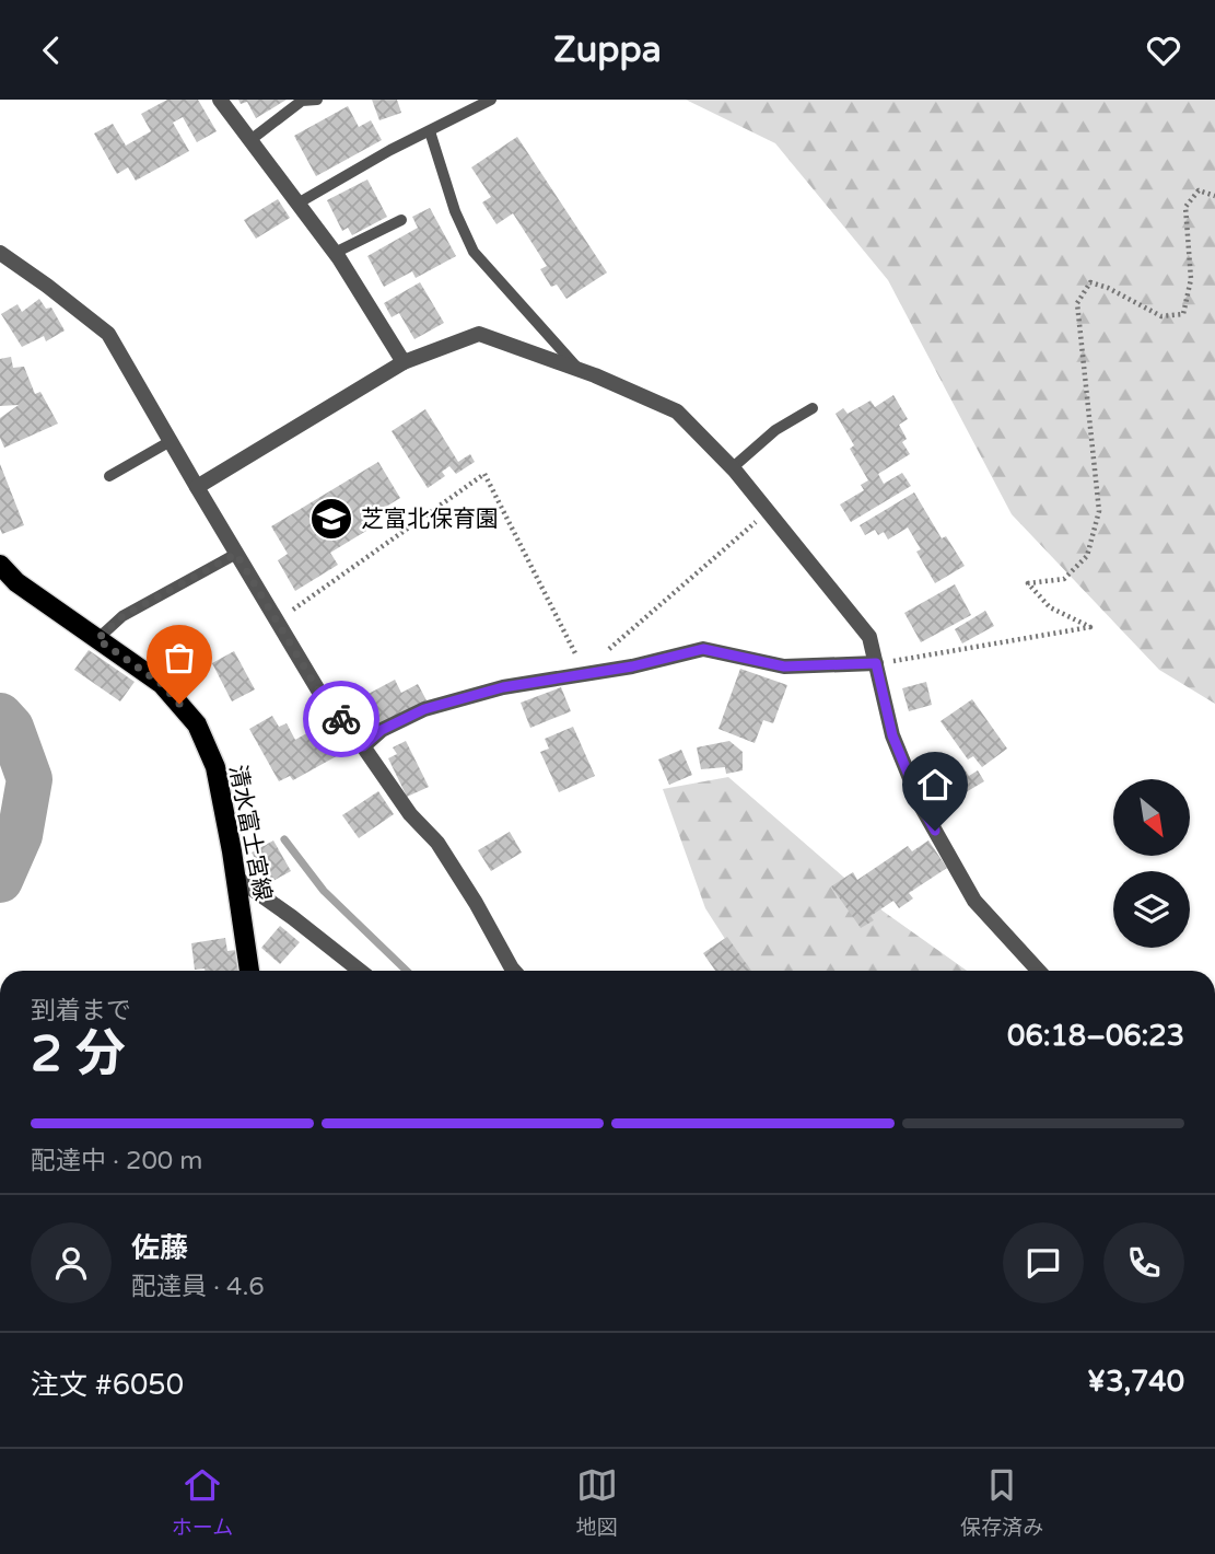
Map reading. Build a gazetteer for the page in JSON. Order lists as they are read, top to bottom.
{
  "streets": {
    "main road": ["清水富士宮線"]
  },
  "places": {
    "school or university": ["芝富北保育園"]
  },
  "north": "bottom right",
  "page": {
    "header": "Zuppa",
    "heading": ["2 分", "到着まで", "06:18–06:23"],
    "panel": [
      "佐藤",
      "配達員 · 4.6",
      "注文 #6050",
      "¥3,740"
    ],
    "bar": "配達中 · 200 m",
    "tabs": ["ホーム", "地図", "保存済み"]
  }
}
